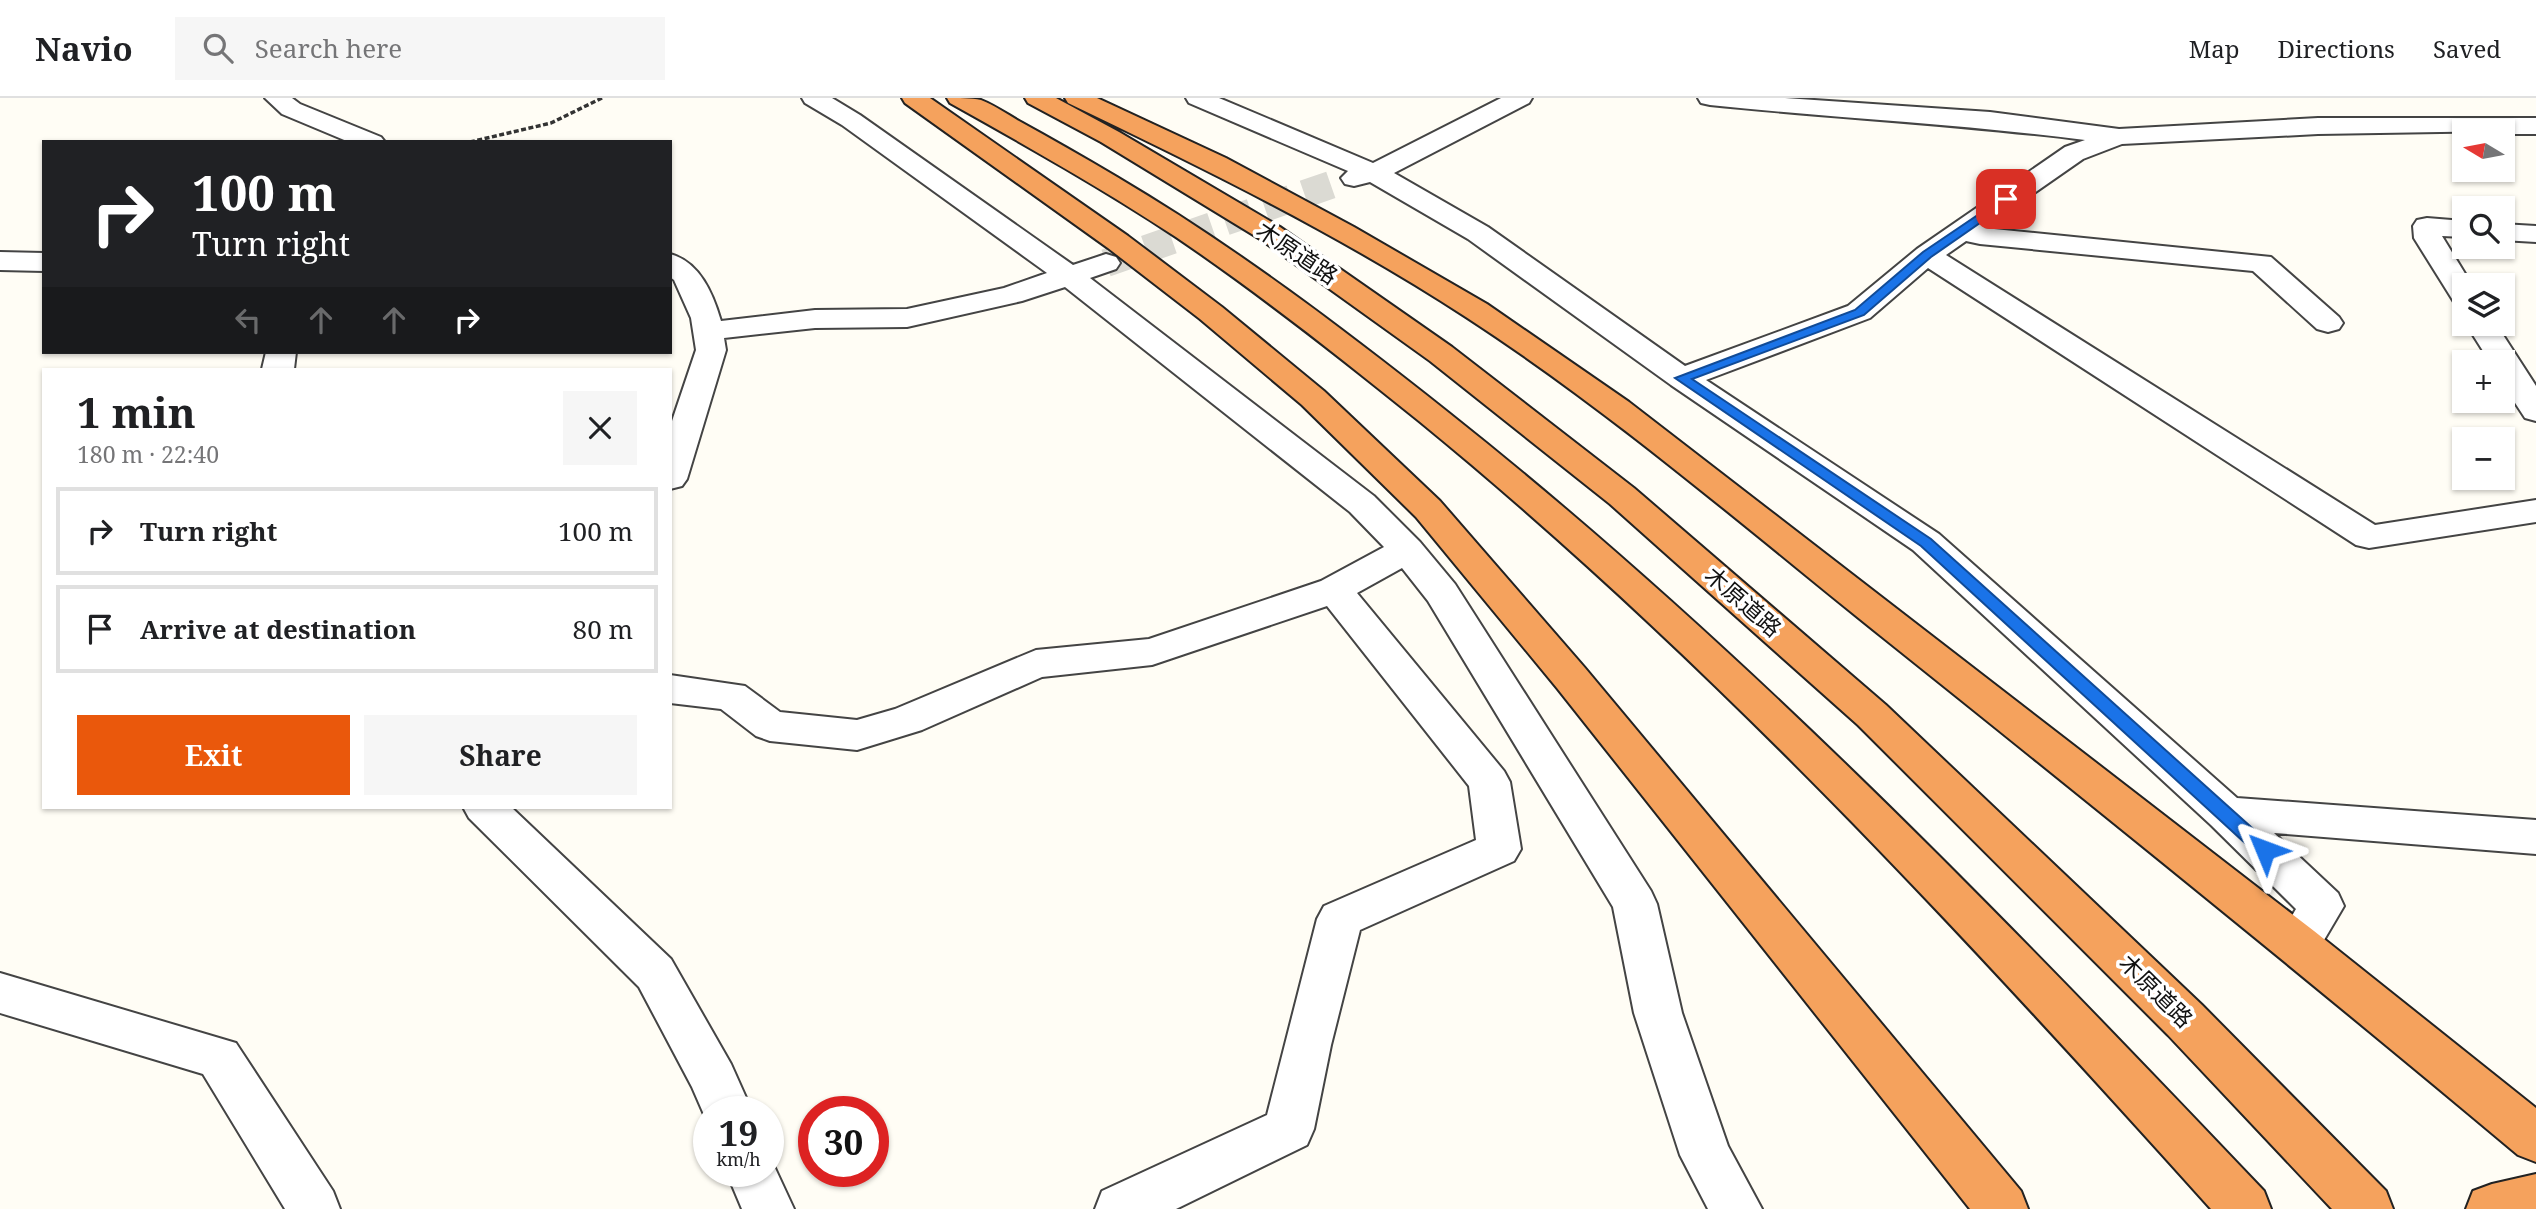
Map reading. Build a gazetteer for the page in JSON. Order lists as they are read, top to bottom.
{
  "streets": {
    "highway": ["木原道路"]
  },
  "north": "left",
  "page": {
    "header": "Navio",
    "search": "Search here",
    "nav": ["Map", "Directions", "Saved"],
    "map_buttons": ["+", "−"],
    "turn": ["100 m", "Turn right"],
    "heading": ["1 min", "180 m · 22:40"],
    "list": [
      {
        "name": "Turn right",
        "value": "100 m"
      },
      {
        "name": "Arrive at destination",
        "value": "80 m"
      }
    ],
    "buttons": ["Exit", "Share"],
    "speed": "19 km/h",
    "limit": "30"
  }
}
